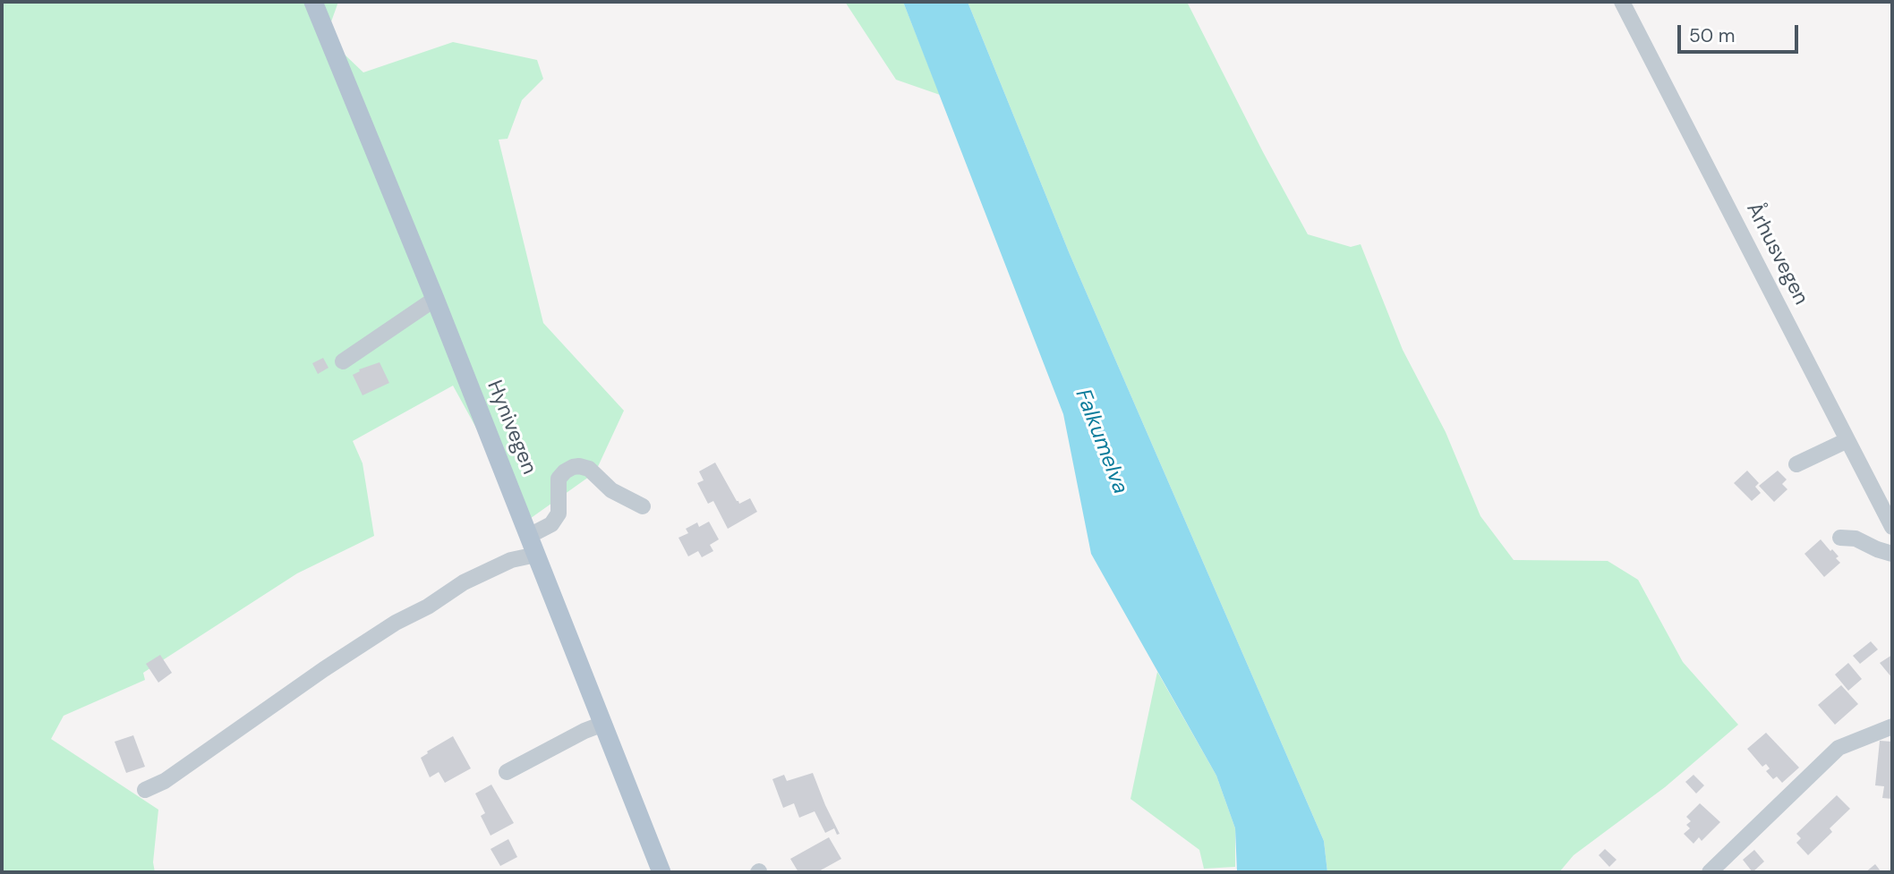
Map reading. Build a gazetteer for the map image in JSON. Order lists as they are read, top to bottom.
{
  "streets": {
    "main road": ["Hynivegen"],
    "street": ["Århusvegen"]
  },
  "water": ["Falkumelva"],
  "scale_bar": "50 m"
}
